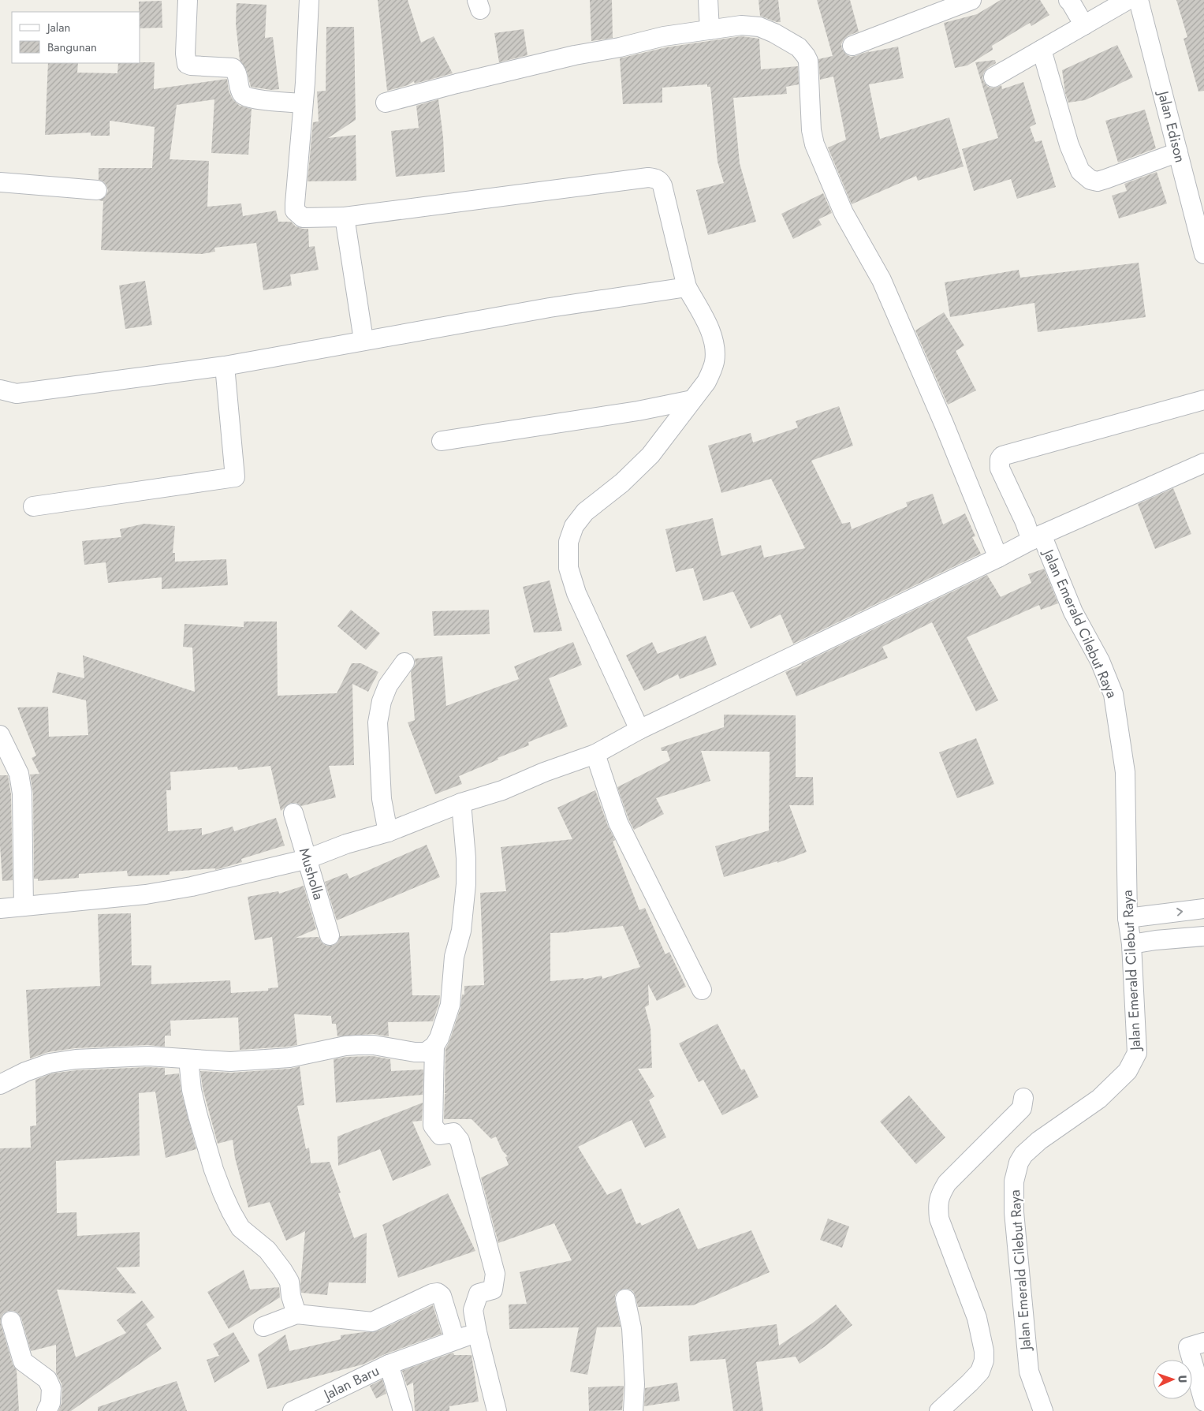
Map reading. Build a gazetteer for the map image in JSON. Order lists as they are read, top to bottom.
{
  "streets": {
    "street": [
      "Jalan Edison",
      "Jalan Emerald Cilebut Raya",
      "Musholla",
      "Jalan Baru"
    ]
  },
  "legend": ["Jalan", "Bangunan"],
  "north": "right"
}
